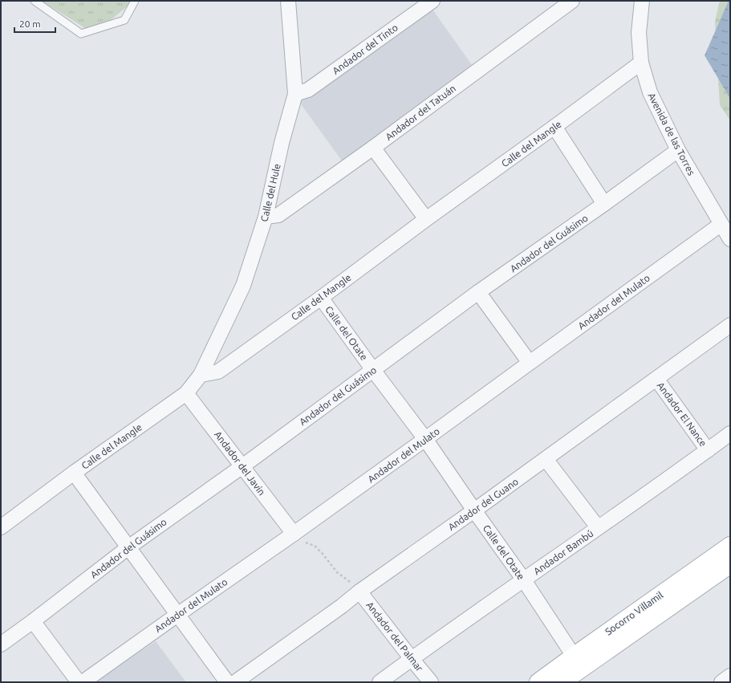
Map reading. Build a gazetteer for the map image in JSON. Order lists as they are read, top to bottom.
{
  "streets": {
    "street": [
      "Andador del Tinto",
      "Andador del Tatuán",
      "Avenida de las Torres",
      "Calle del Mangle",
      "Calle del Hule",
      "Andador del Guásimo",
      "Andador del Mulato",
      "Calle del Otate",
      "Andador El Nance",
      "Andador del Javin",
      "Andador del Guano",
      "Andador Bambú",
      "Socorro Villamil",
      "Andador del Palmar"
    ]
  },
  "crossings": [
    ["Andador del Tinto", "Calle del Hule"],
    ["Andador del Tatuán", "Calle del Hule"],
    ["Avenida de las Torres", "Calle del Mangle"],
    ["Avenida de las Torres", "Andador del Guásimo"],
    ["Avenida de las Torres", "Andador del Mulato"],
    ["Calle del Mangle", "Calle del Hule"],
    ["Calle del Mangle", "Calle del Otate"],
    ["Calle del Mangle", "Andador del Javin"],
    ["Andador del Guásimo", "Calle del Otate"],
    ["Andador del Guásimo", "Andador del Javin"],
    ["Andador del Mulato", "Calle del Otate"],
    ["Andador del Mulato", "Andador del Javin"],
    ["Calle del Otate", "Andador del Guano"],
    ["Calle del Otate", "Andador Bambú"],
    ["Calle del Otate", "Socorro Villamil"],
    ["Andador El Nance", "Andador del Guano"],
    ["Andador El Nance", "Andador Bambú"],
    ["Andador del Guano", "Andador del Palmar"],
    ["Andador Bambú", "Andador del Palmar"]
  ],
  "scale_bar": "20 m"
}
